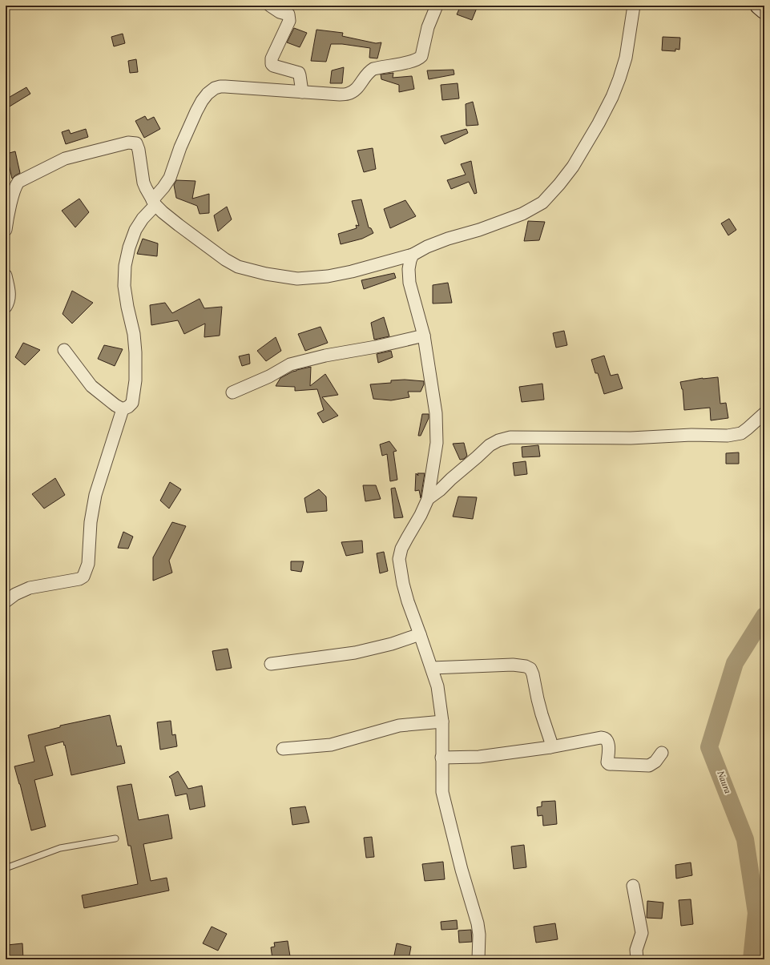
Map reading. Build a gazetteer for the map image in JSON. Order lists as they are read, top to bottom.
{
  "water": ["Naura"]
}
